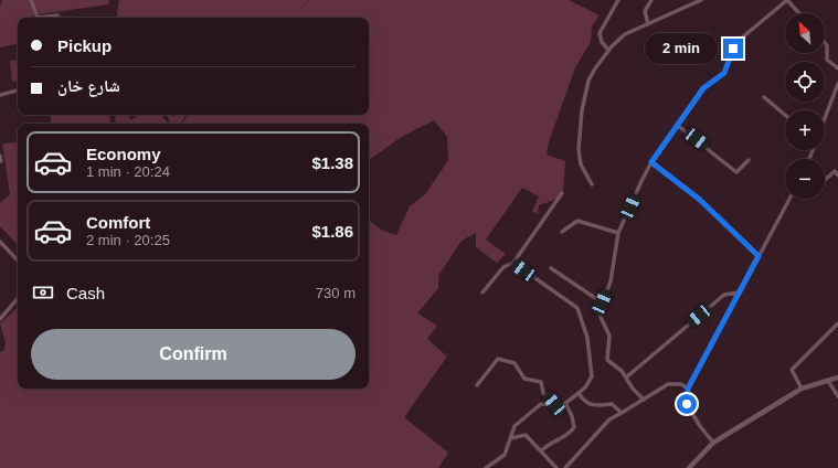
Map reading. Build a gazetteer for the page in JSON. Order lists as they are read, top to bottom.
{
  "north": "top left",
  "page": {
    "map_buttons": ["+", "−"],
    "banner": ["Pickup", "شارع خان"],
    "bubble": "2 min",
    "list": [
      {
        "name": "Economy",
        "note": "1 min · 20:24",
        "value": "$1.38"
      },
      {
        "name": "Comfort",
        "note": "2 min · 20:25",
        "value": "$1.86"
      }
    ],
    "pay": ["Cash", "730 m"],
    "buttons": "Confirm"
  }
}
